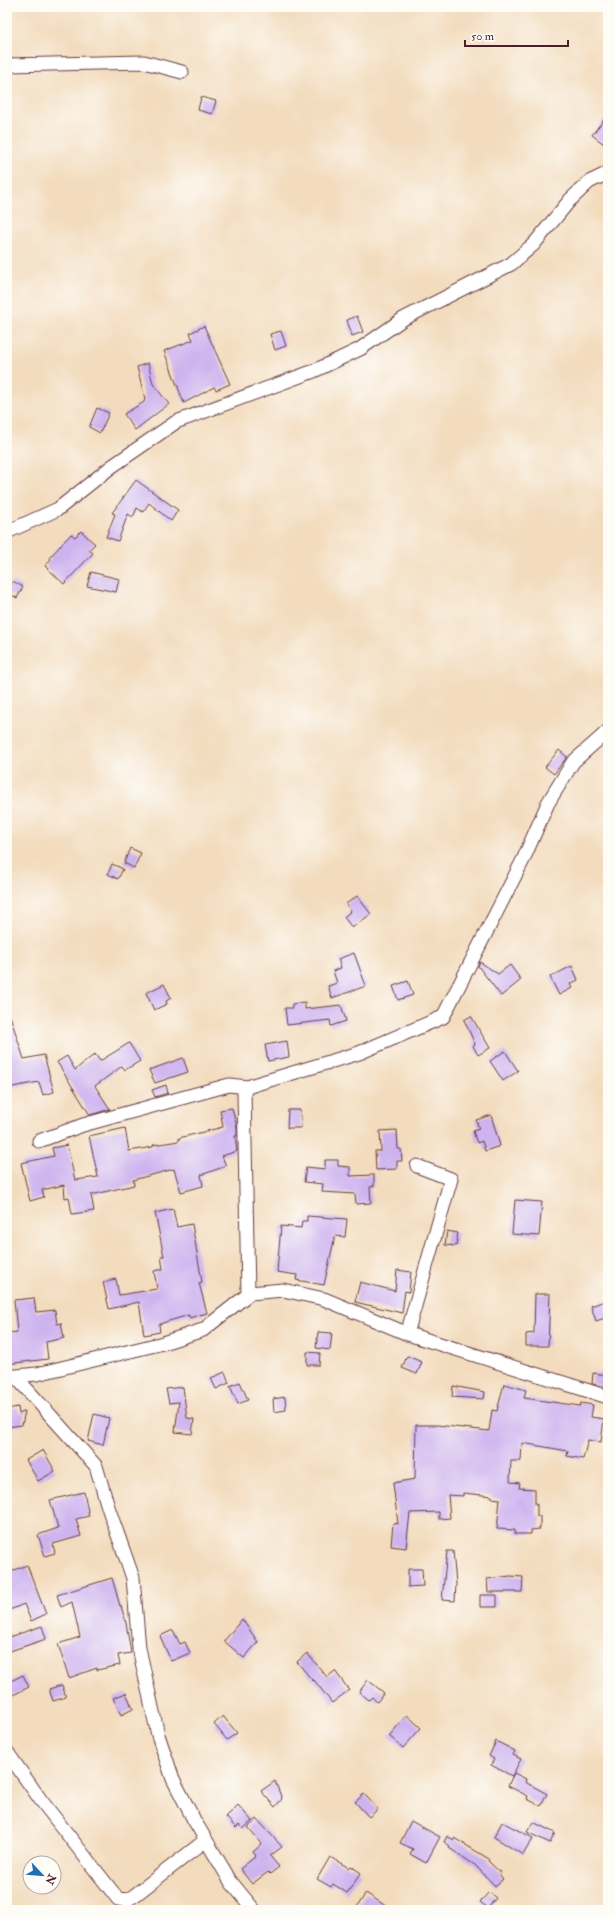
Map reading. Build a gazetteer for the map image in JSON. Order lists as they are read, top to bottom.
{
  "scale_bar": "50 m",
  "north": "bottom right"
}
